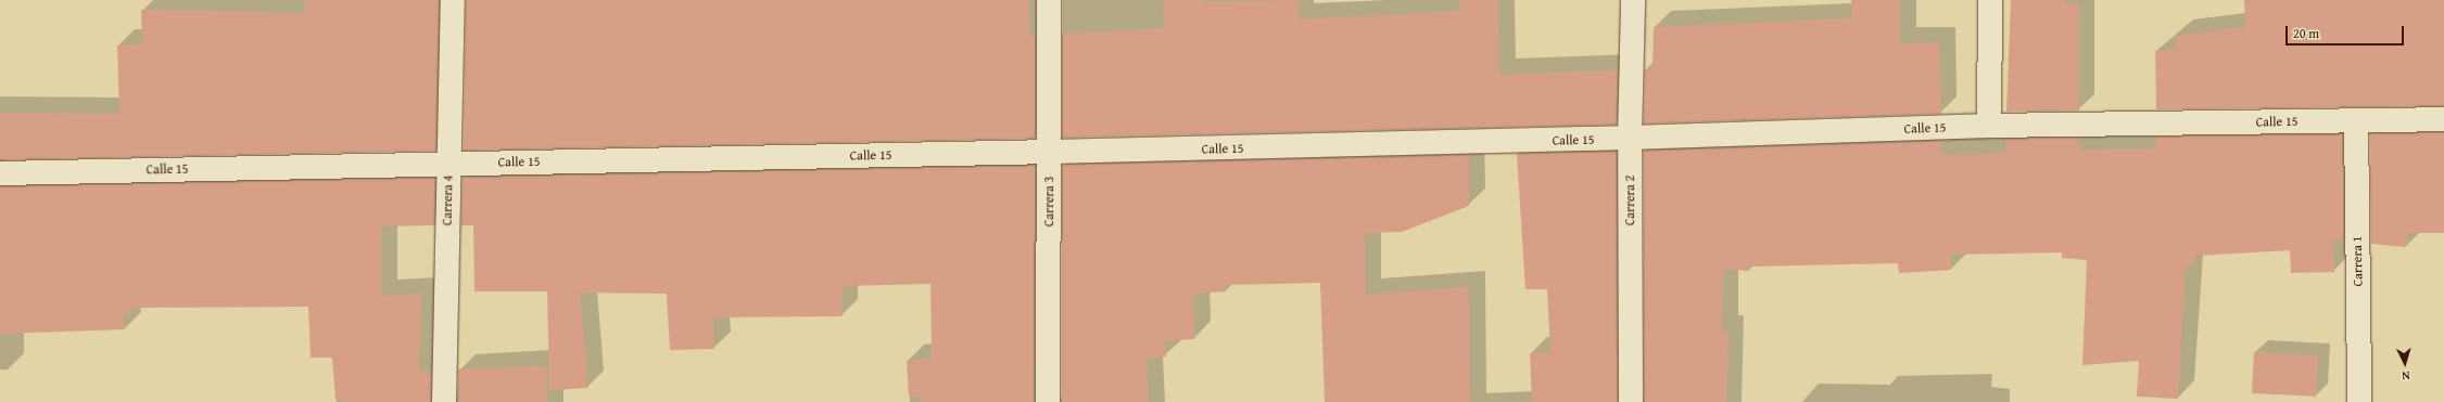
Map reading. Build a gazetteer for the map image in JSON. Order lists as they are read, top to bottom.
{
  "streets": {
    "street": [
      "Calle 15",
      "Carrera 4",
      "Carrera 2",
      "Carrera 3",
      "Carrera 1"
    ]
  },
  "crossings": [
    ["Calle 15", "Carrera 4"],
    ["Calle 15", "Carrera 2"],
    ["Calle 15", "Carrera 3"],
    ["Calle 15", "Carrera 1"]
  ],
  "scale_bar": "20 m",
  "north": "bottom"
}
